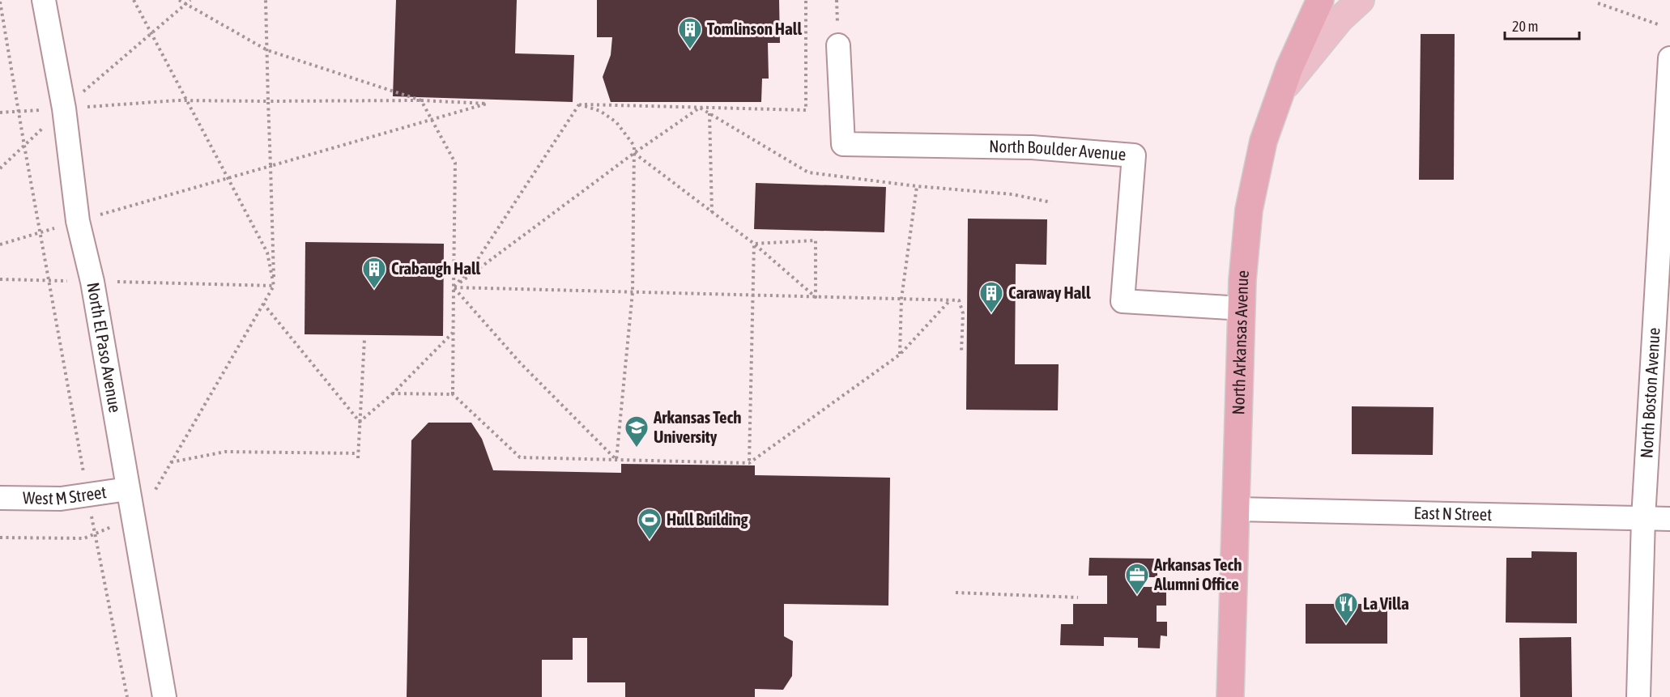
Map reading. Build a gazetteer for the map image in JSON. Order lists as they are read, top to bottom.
{
  "streets": {
    "highway": ["North Arkansas Avenue"],
    "street": [
      "North Boulder Avenue",
      "North El Paso Avenue",
      "North Boston Avenue",
      "West M Street",
      "East N Street"
    ]
  },
  "crossings": [
    ["North Boulder Avenue", "North Arkansas Avenue"],
    ["North Arkansas Avenue", "East N Street"],
    ["North El Paso Avenue", "West M Street"],
    ["North Boston Avenue", "East N Street"]
  ],
  "places": {
    "building": ["Tomlinson Hall", "Crabaugh Hall", "Caraway Hall"],
    "school or university": ["Arkansas Tech University"],
    "sports": ["Hull Building"],
    "office": ["Arkansas Tech Alumni Office"],
    "restaurant": ["La Villa"]
  },
  "scale_bar": "20 m"
}
